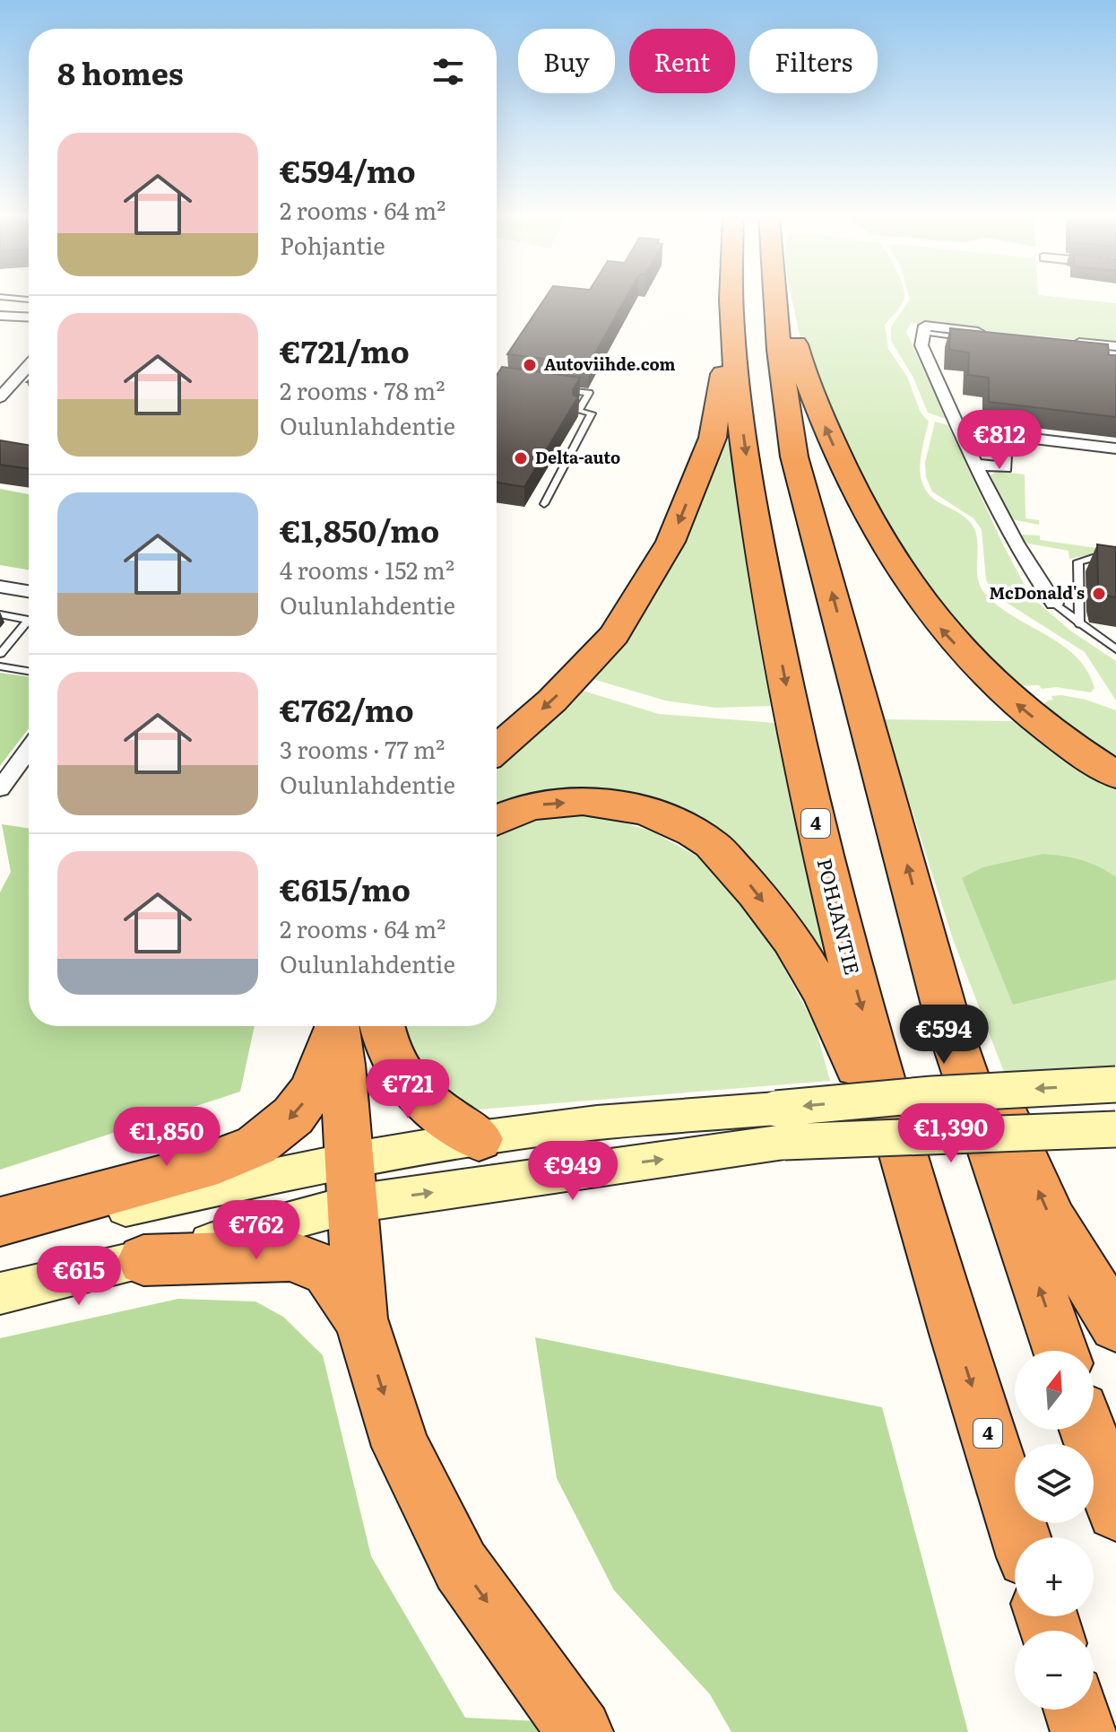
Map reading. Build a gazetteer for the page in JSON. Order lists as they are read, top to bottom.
{
  "streets": {
    "highway": ["4", "POHJANTIE"]
  },
  "places": ["Autoviihde.com", "Delta-auto", "McDonald's"],
  "north": "top",
  "page": {
    "chip": ["Buy", "Rent", "Filters"],
    "heading": "8 homes",
    "list": [
      {
        "name": "€594/mo",
        "note": "2 rooms · 64 m² · Pohjantie"
      },
      {
        "name": "€721/mo",
        "note": "2 rooms · 78 m² · Oulunlahdentie"
      },
      {
        "name": "€1,850/mo",
        "note": "4 rooms · 152 m² · Oulunlahdentie"
      },
      {
        "name": "€762/mo",
        "note": "3 rooms · 77 m² · Oulunlahdentie"
      },
      {
        "name": "€615/mo",
        "note": "2 rooms · 64 m² · Oulunlahdentie"
      }
    ],
    "price": [
      "€812",
      "€594",
      "€721",
      "€1,390",
      "€1,850",
      "€949",
      "€762",
      "€615"
    ],
    "map_buttons": ["+", "−"]
  }
}
